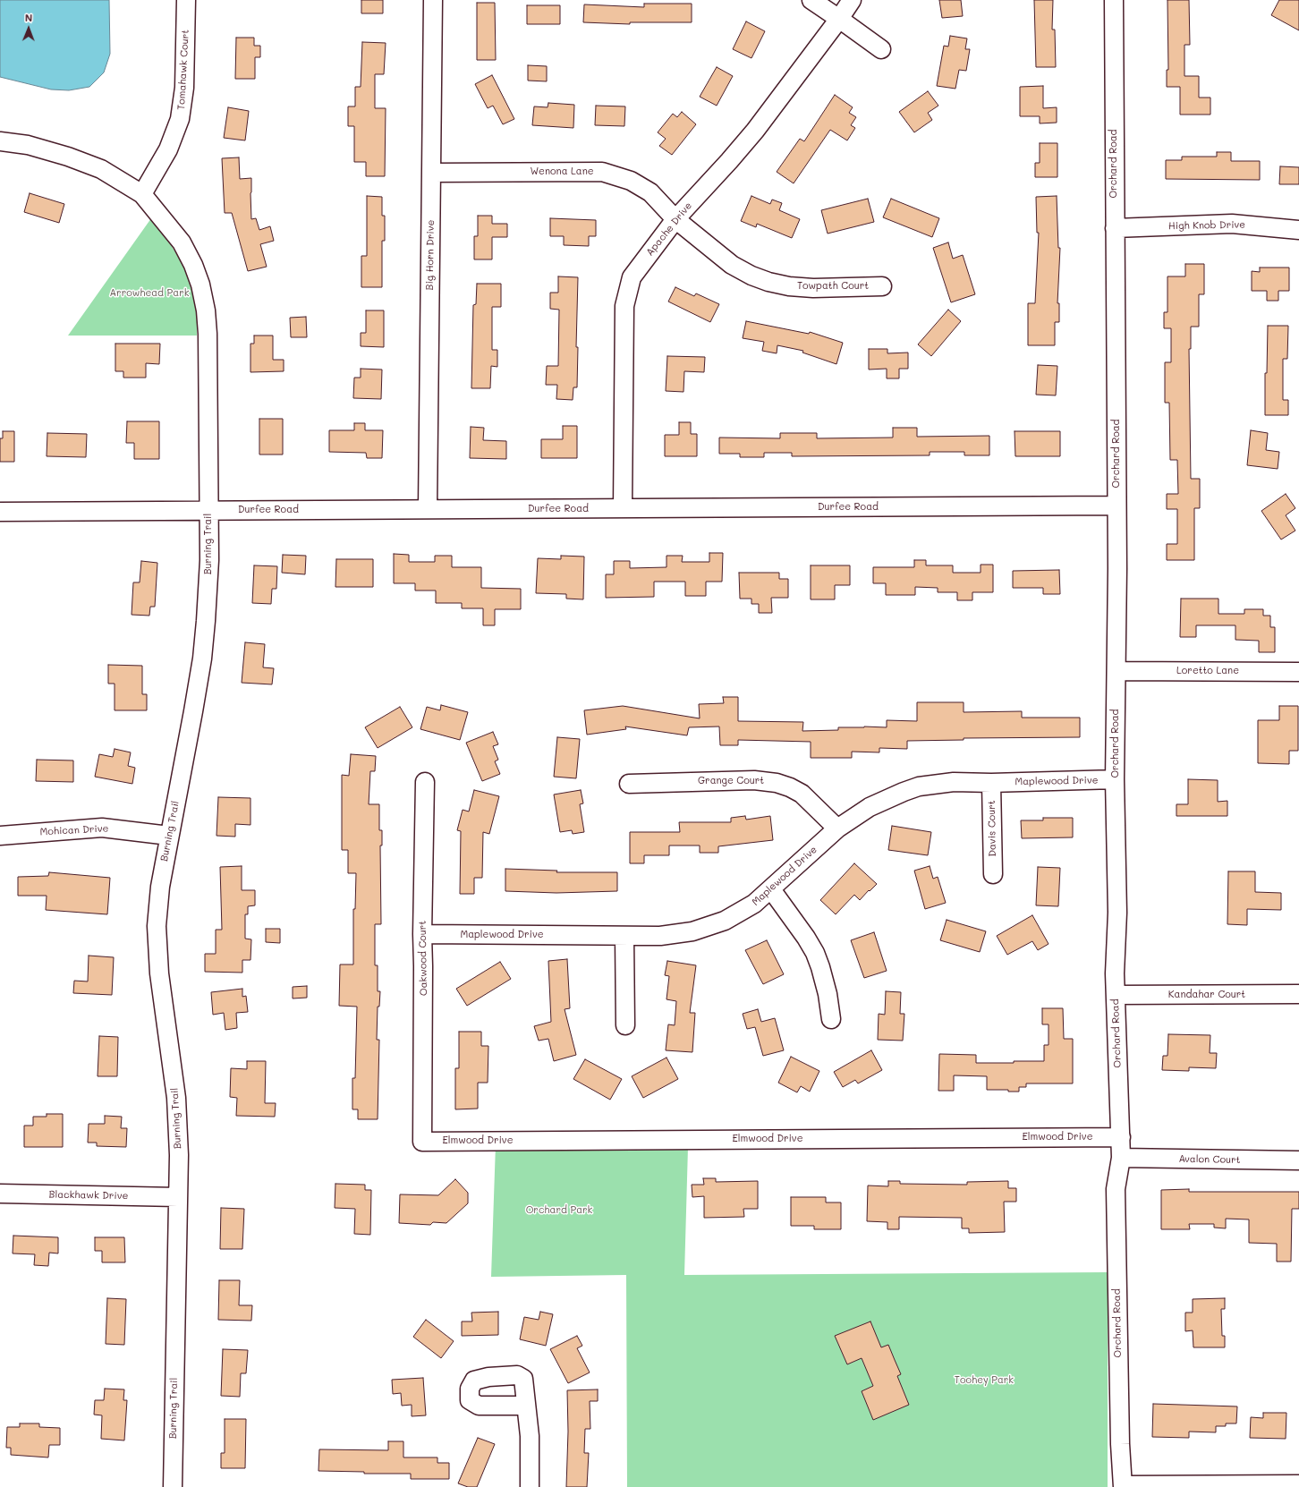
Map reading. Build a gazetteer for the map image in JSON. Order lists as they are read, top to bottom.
{
  "streets": {
    "street": [
      "Tomahawk Court",
      "Orchard Road",
      "Wenona Lane",
      "High Knob Drive",
      "Apache Drive",
      "Big Horn Drive",
      "Towpath Court",
      "Durfee Road",
      "Burning Trail",
      "Loretto Lane",
      "Grange Court",
      "Maplewood Drive",
      "Davis Court",
      "Mohican Drive",
      "Oakwood Court",
      "Kandahar Court",
      "Elmwood Drive",
      "Avalon Court",
      "Blackhawk Drive"
    ]
  },
  "crossings": [
    ["Tomahawk Court", "Burning Trail"],
    ["Orchard Road", "High Knob Drive"],
    ["Orchard Road", "Durfee Road"],
    ["Orchard Road", "Loretto Lane"],
    ["Orchard Road", "Maplewood Drive"],
    ["Orchard Road", "Kandahar Court"],
    ["Orchard Road", "Elmwood Drive"],
    ["Orchard Road", "Avalon Court"],
    ["Wenona Lane", "Apache Drive"],
    ["Wenona Lane", "Big Horn Drive"],
    ["Wenona Lane", "Towpath Court"],
    ["Apache Drive", "Towpath Court"],
    ["Apache Drive", "Durfee Road"],
    ["Big Horn Drive", "Durfee Road"],
    ["Durfee Road", "Burning Trail"],
    ["Burning Trail", "Mohican Drive"],
    ["Burning Trail", "Blackhawk Drive"],
    ["Grange Court", "Maplewood Drive"],
    ["Maplewood Drive", "Davis Court"],
    ["Maplewood Drive", "Oakwood Court"],
    ["Oakwood Court", "Elmwood Drive"]
  ],
  "parks": ["Arrowhead Park", "Orchard Park", "Toohey Park"],
  "north": "top"
}
